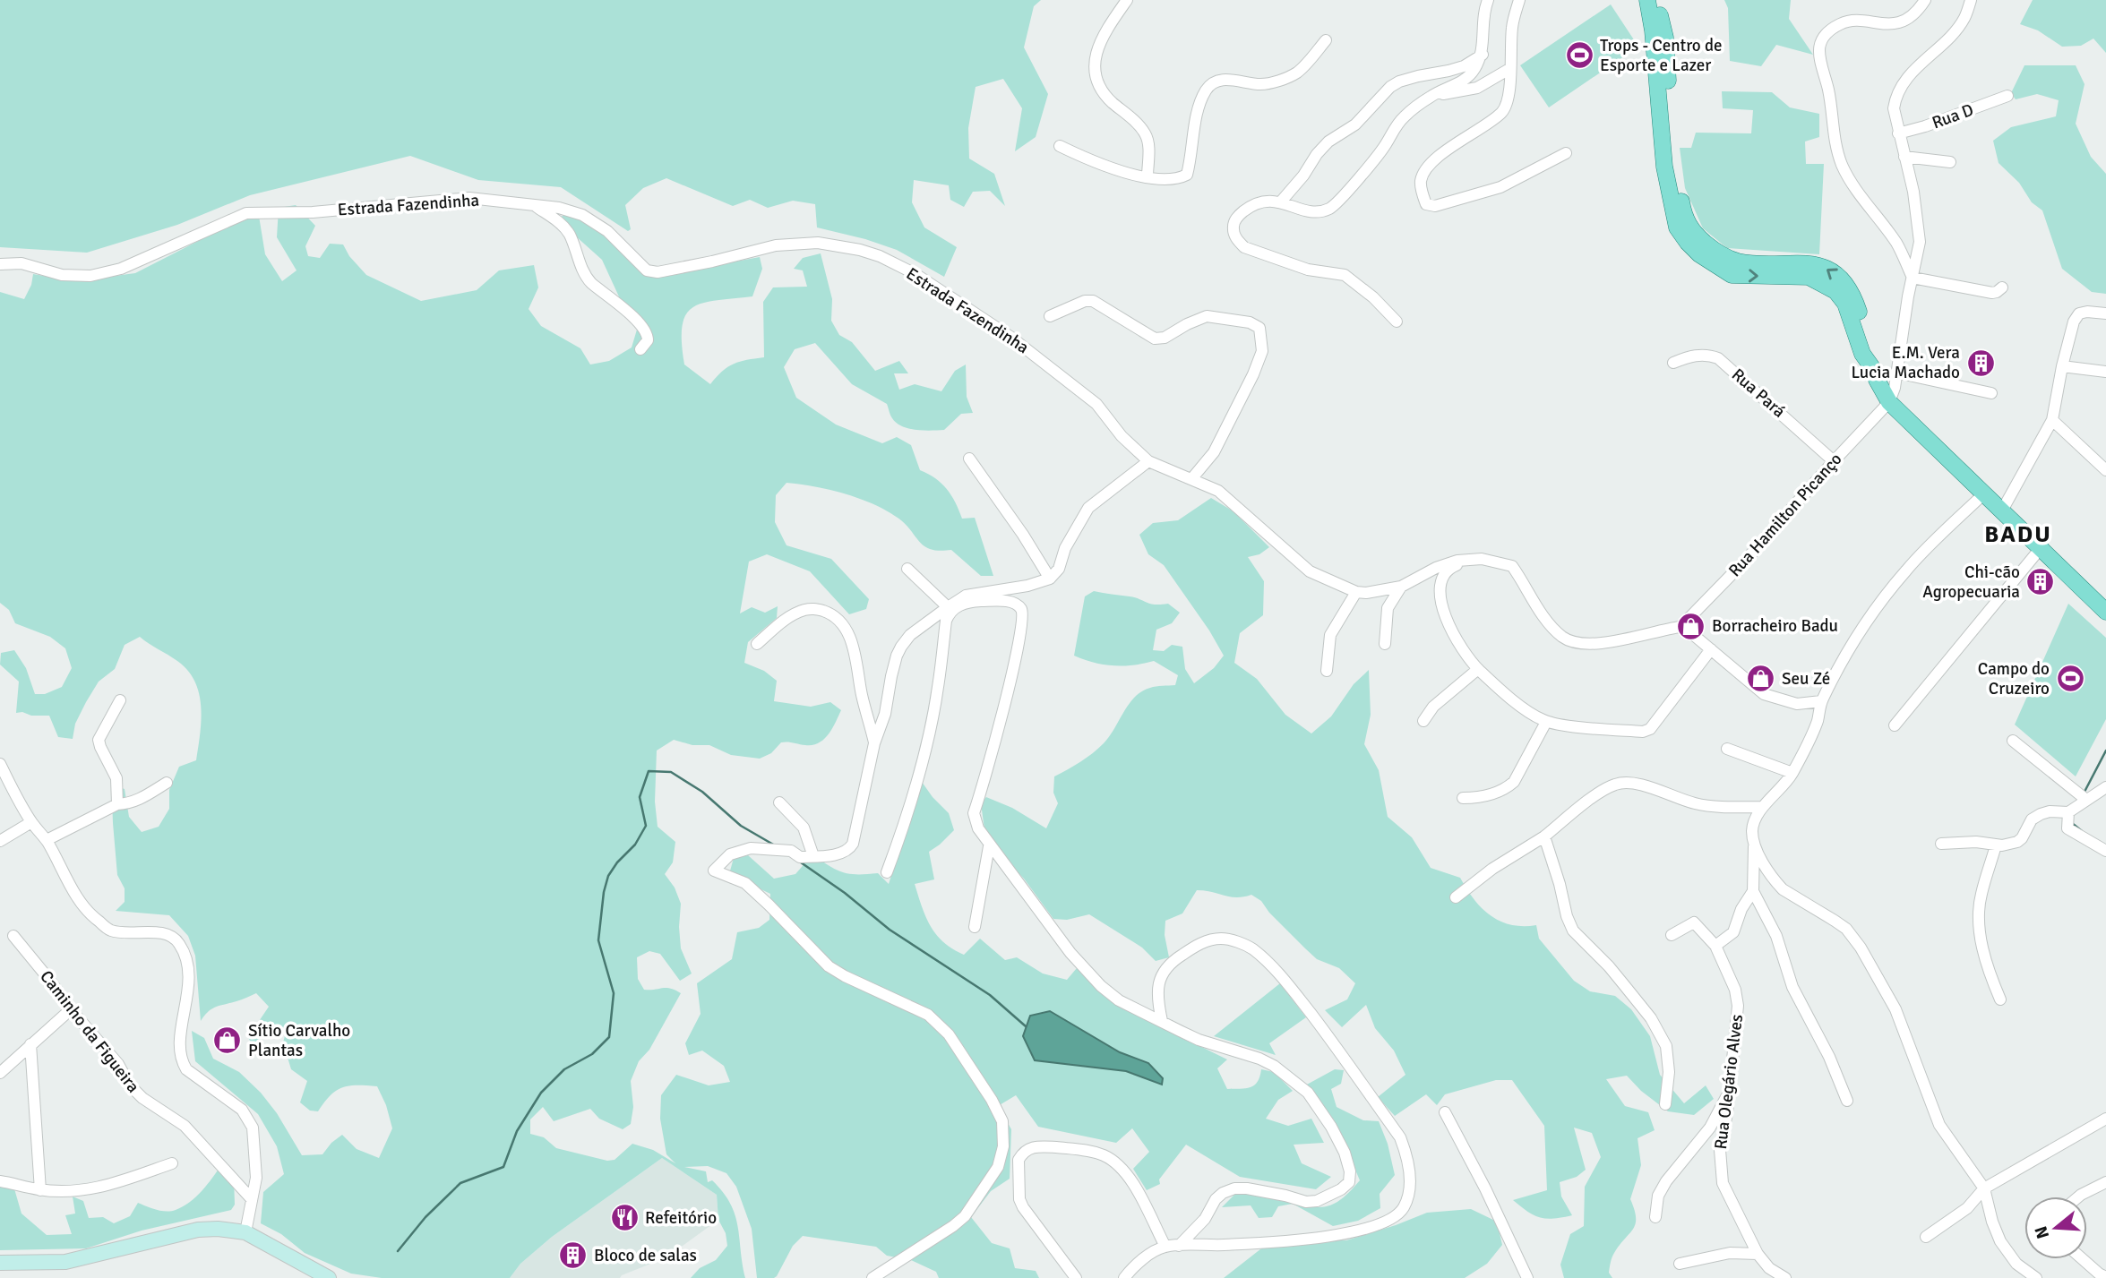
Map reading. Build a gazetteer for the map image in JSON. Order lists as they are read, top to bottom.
{
  "streets": {
    "street": [
      "Rua D",
      "Estrada Fazendinha",
      "Rua Pará",
      "Rua Hamilton Picanço",
      "Caminho da Figueira",
      "Rua Olegário Alves"
    ]
  },
  "crossings": [
    ["Rua Pará", "Rua Hamilton Picanço"]
  ],
  "districts": ["BADU"],
  "places": {
    "sports": ["Trops - Centro de Esporte e Lazer", "Campo do Cruzeiro"],
    "building": ["E.M. Vera Lucia Machado", "Chi-cão Agropecuaria", "Bloco de salas"],
    "shop": ["Borracheiro Badu", "Seu Zé", "Sítio Carvalho Plantas"],
    "restaurant": ["Refeitório"]
  },
  "north": "left"
}
